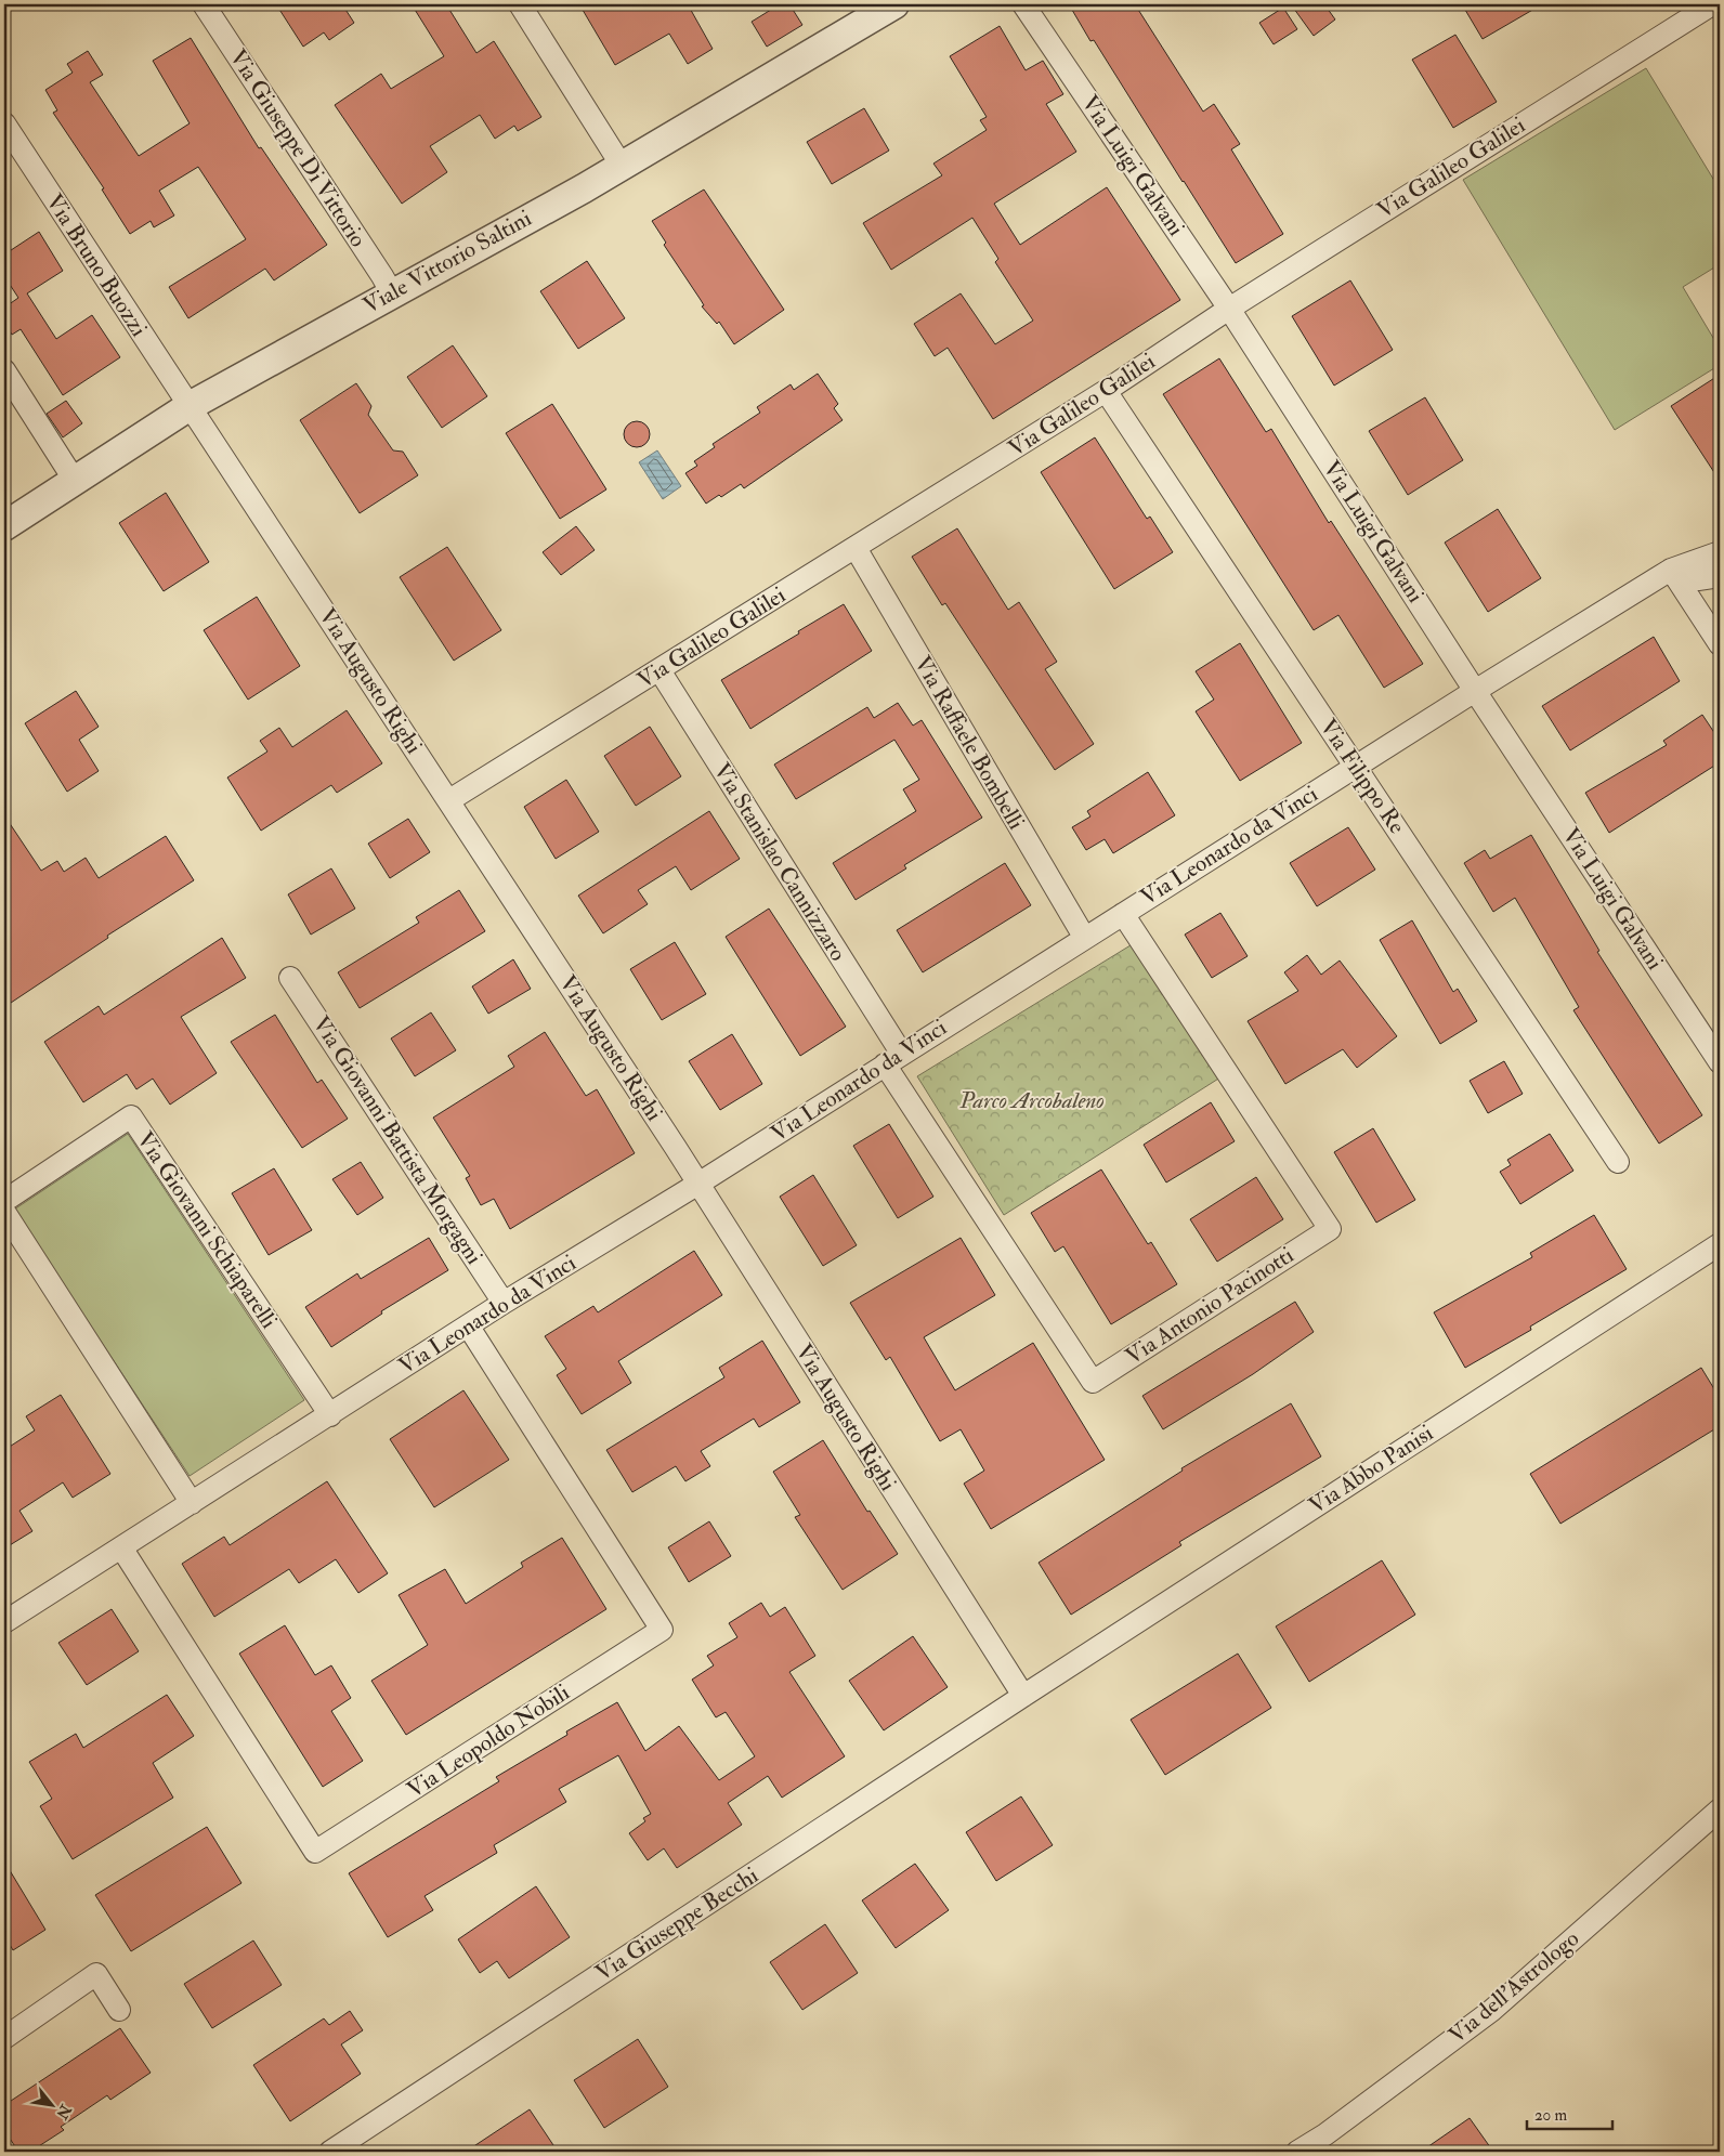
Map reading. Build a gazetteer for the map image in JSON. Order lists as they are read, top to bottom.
{
  "streets": {
    "street": [
      "Via Giuseppe Di Vittorio",
      "Via Luigi Galvani",
      "Via Galileo Galilei",
      "Viale Vittorio Saltini",
      "Via Bruno Buozzi",
      "Via Augusto Righi",
      "Via Raffaele Bombelli",
      "Via Filippo Re",
      "Via Leonardo da Vinci",
      "Via Stanislao Cannizzaro",
      "Via Giovanni Battista Morgagni",
      "Via Giovanni Schiaparelli",
      "Via Antonio Pacinotti",
      "Via Abbo Panisi",
      "Via Leopoldo Nobili",
      "Via Giuseppe Becchi",
      "Via dell'Astrologo"
    ]
  },
  "crossings": [
    ["Via Giuseppe Di Vittorio", "Viale Vittorio Saltini"],
    ["Via Luigi Galvani", "Via Galileo Galilei"],
    ["Via Luigi Galvani", "Via Leonardo da Vinci"],
    ["Via Galileo Galilei", "Via Augusto Righi"],
    ["Via Galileo Galilei", "Via Raffaele Bombelli"],
    ["Via Galileo Galilei", "Via Filippo Re"],
    ["Via Galileo Galilei", "Via Stanislao Cannizzaro"],
    ["Viale Vittorio Saltini", "Via Bruno Buozzi"],
    ["Viale Vittorio Saltini", "Via Augusto Righi"],
    ["Via Bruno Buozzi", "Via Augusto Righi"],
    ["Via Augusto Righi", "Via Leonardo da Vinci"],
    ["Via Augusto Righi", "Via Abbo Panisi"],
    ["Via Augusto Righi", "Via Giuseppe Becchi"],
    ["Via Raffaele Bombelli", "Via Leonardo da Vinci"],
    ["Via Filippo Re", "Via Leonardo da Vinci"],
    ["Via Leonardo da Vinci", "Via Stanislao Cannizzaro"],
    ["Via Leonardo da Vinci", "Via Giovanni Battista Morgagni"],
    ["Via Leonardo da Vinci", "Via Giovanni Schiaparelli"],
    ["Via Leonardo da Vinci", "Via Antonio Pacinotti"],
    ["Via Leonardo da Vinci", "Via Leopoldo Nobili"],
    ["Via Stanislao Cannizzaro", "Via Antonio Pacinotti"],
    ["Via Abbo Panisi", "Via Giuseppe Becchi"]
  ],
  "parks": ["Parco Arcobaleno"],
  "scale_bar": "20 m",
  "north": "bottom right"
}
